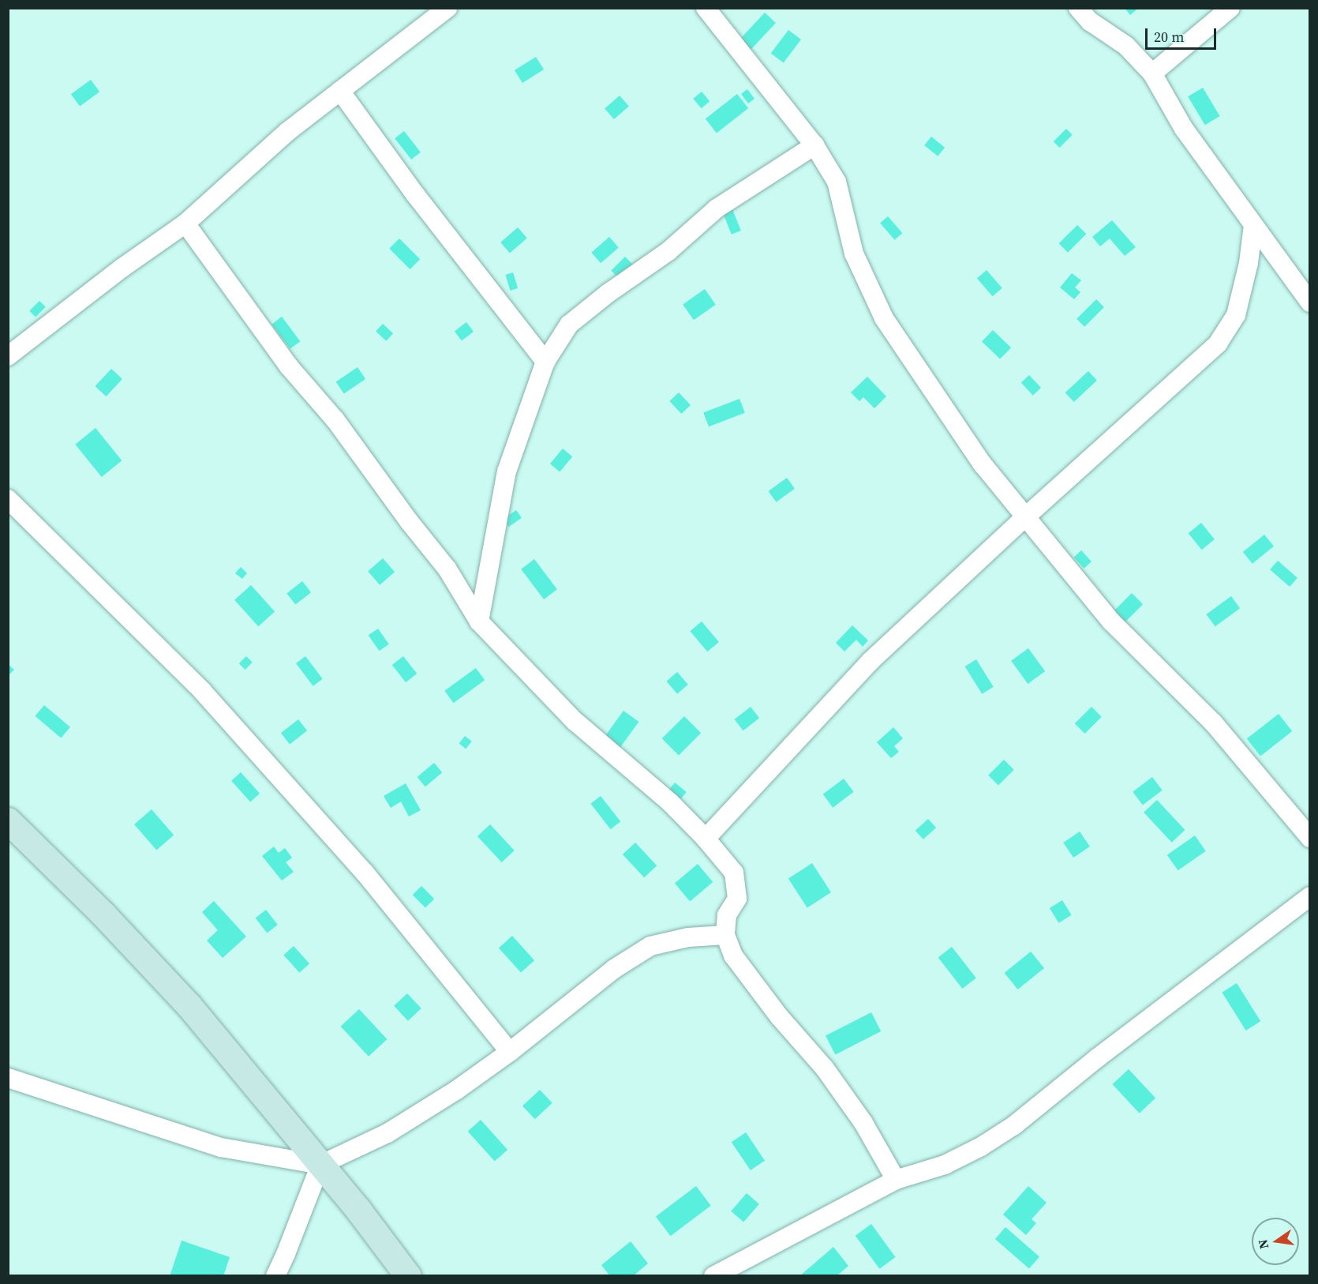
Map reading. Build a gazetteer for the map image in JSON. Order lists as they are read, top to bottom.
{
  "scale_bar": "20 m",
  "north": "left"
}
